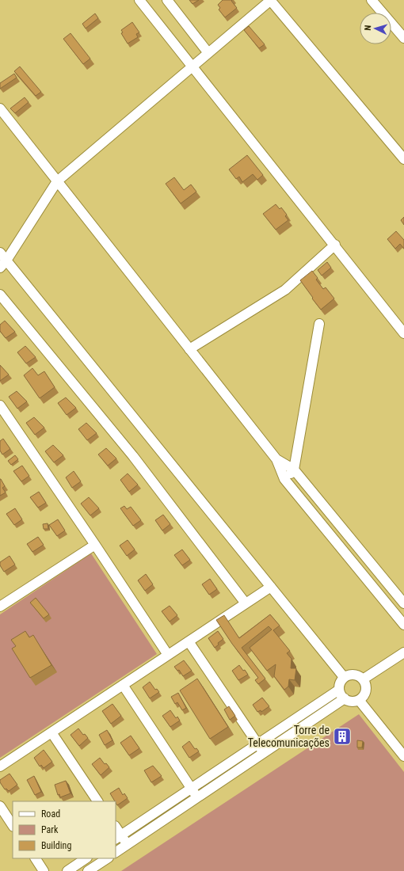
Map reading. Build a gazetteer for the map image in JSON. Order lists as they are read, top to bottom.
{
  "places": {
    "building": ["Torre de Telecomunicações"]
  },
  "legend": ["Road", "Park", "Building"],
  "north": "left"
}
